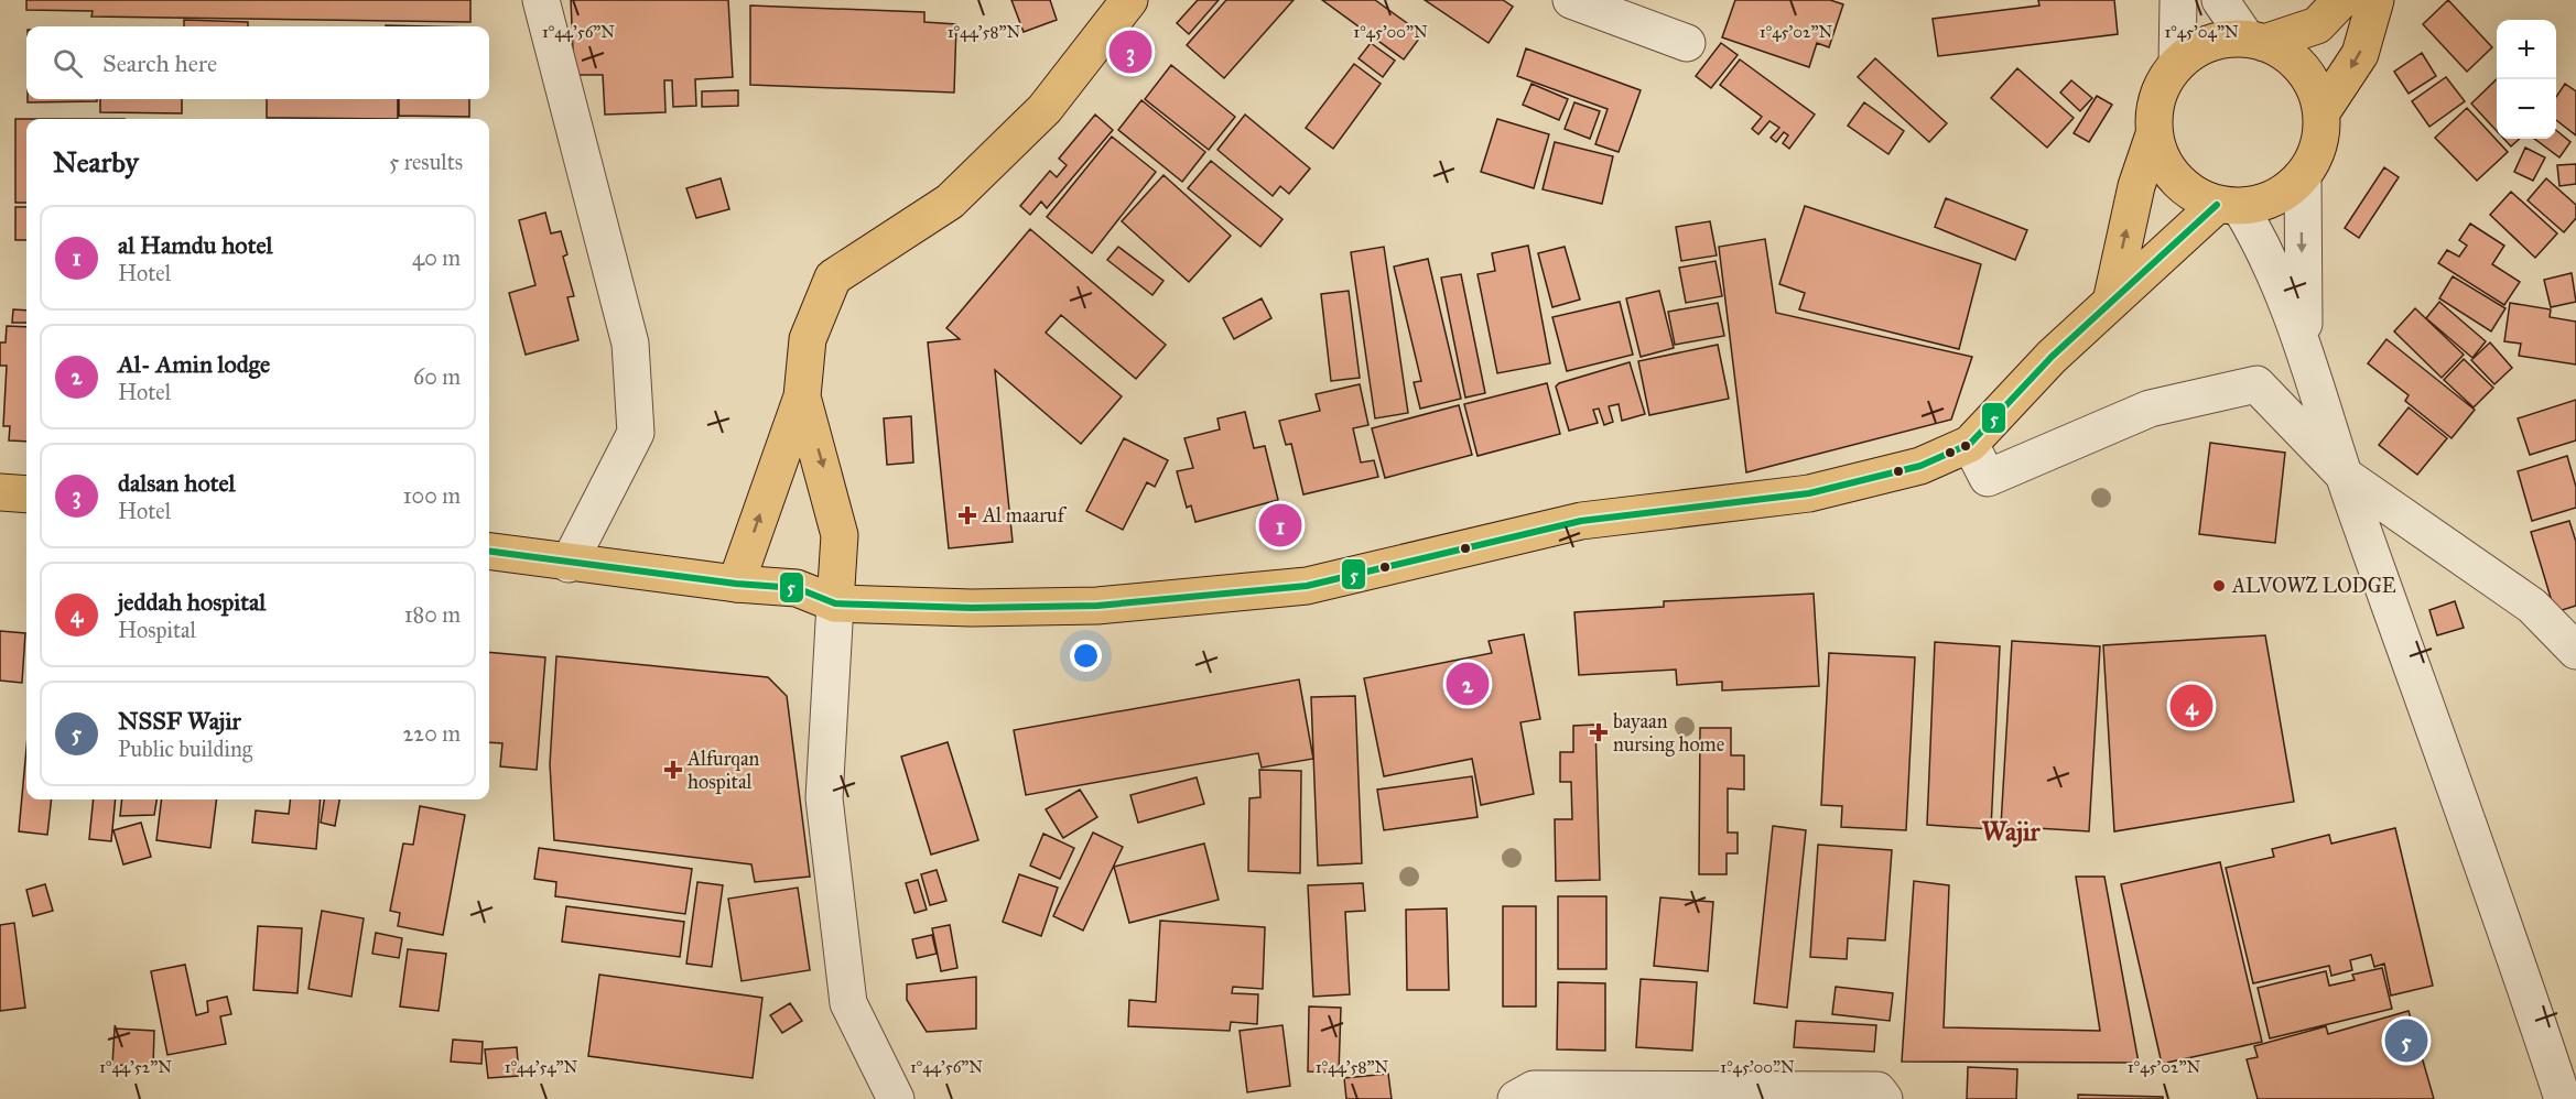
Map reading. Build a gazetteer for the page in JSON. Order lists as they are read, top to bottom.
{
  "districts": ["Wajir"],
  "places": {
    "health": ["Al maaruf", "bayaan nursing home", "Alfurqan hospital"],
    "other": ["ALVOWZ LODGE"]
  },
  "lines": ["transit line 5"],
  "page": {
    "map_buttons": ["+", "−"],
    "search": "Search here",
    "pins": [
      "3",
      "1",
      "2",
      "4",
      "5"
    ],
    "heading": ["Nearby", "5 results"],
    "list": [
      {
        "mark": "1",
        "name": "al Hamdu hotel",
        "note": "Hotel",
        "value": "40 m"
      },
      {
        "mark": "2",
        "name": "Al- Amin lodge",
        "note": "Hotel",
        "value": "60 m"
      },
      {
        "mark": "3",
        "name": "dalsan hotel",
        "note": "Hotel",
        "value": "100 m"
      },
      {
        "mark": "4",
        "name": "jeddah hospital",
        "note": "Hospital",
        "value": "180 m"
      },
      {
        "mark": "5",
        "name": "NSSF Wajir",
        "note": "Public building",
        "value": "220 m"
      }
    ]
  },
  "coordinates": [
    "1°44'56\"N",
    "1°44'58\"N",
    "1°45'00\"N",
    "1°45'02\"N",
    "1°45'04\"N",
    "1°44'52\"N",
    "1°44'54\"N"
  ]
}
